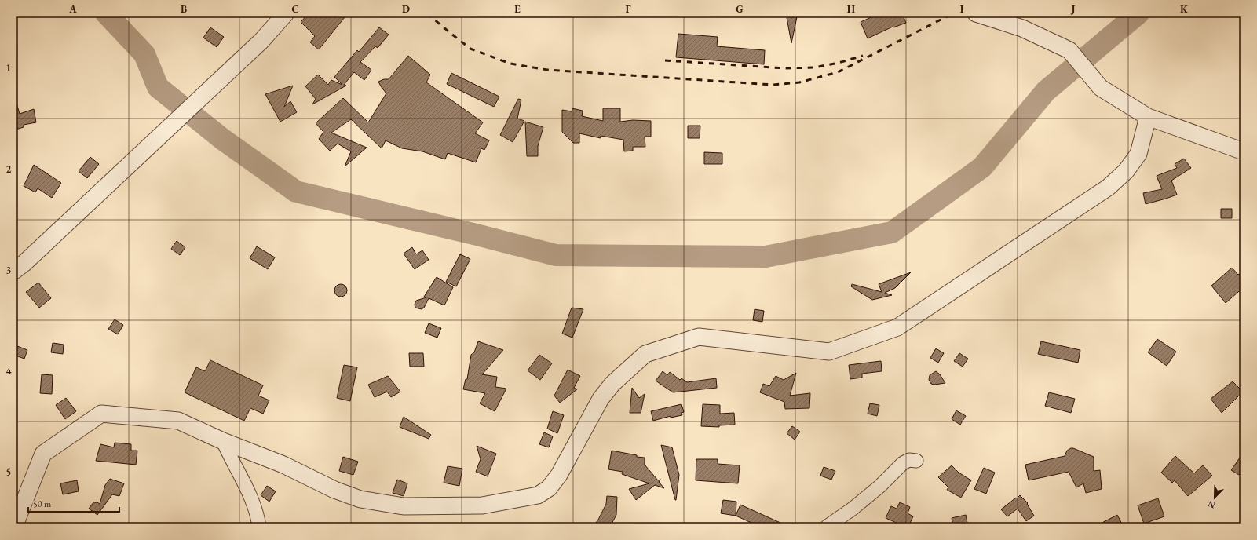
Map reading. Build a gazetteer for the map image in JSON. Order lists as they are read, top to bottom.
{
  "scale_bar": "50 m",
  "north": "bottom left",
  "grid": {
    "columns": [
      "A",
      "B",
      "C",
      "D",
      "E",
      "F",
      "G",
      "H",
      "I",
      "J",
      "K"
    ],
    "rows": [
      "1",
      "2",
      "3",
      "4",
      "5"
    ]
  }
}
